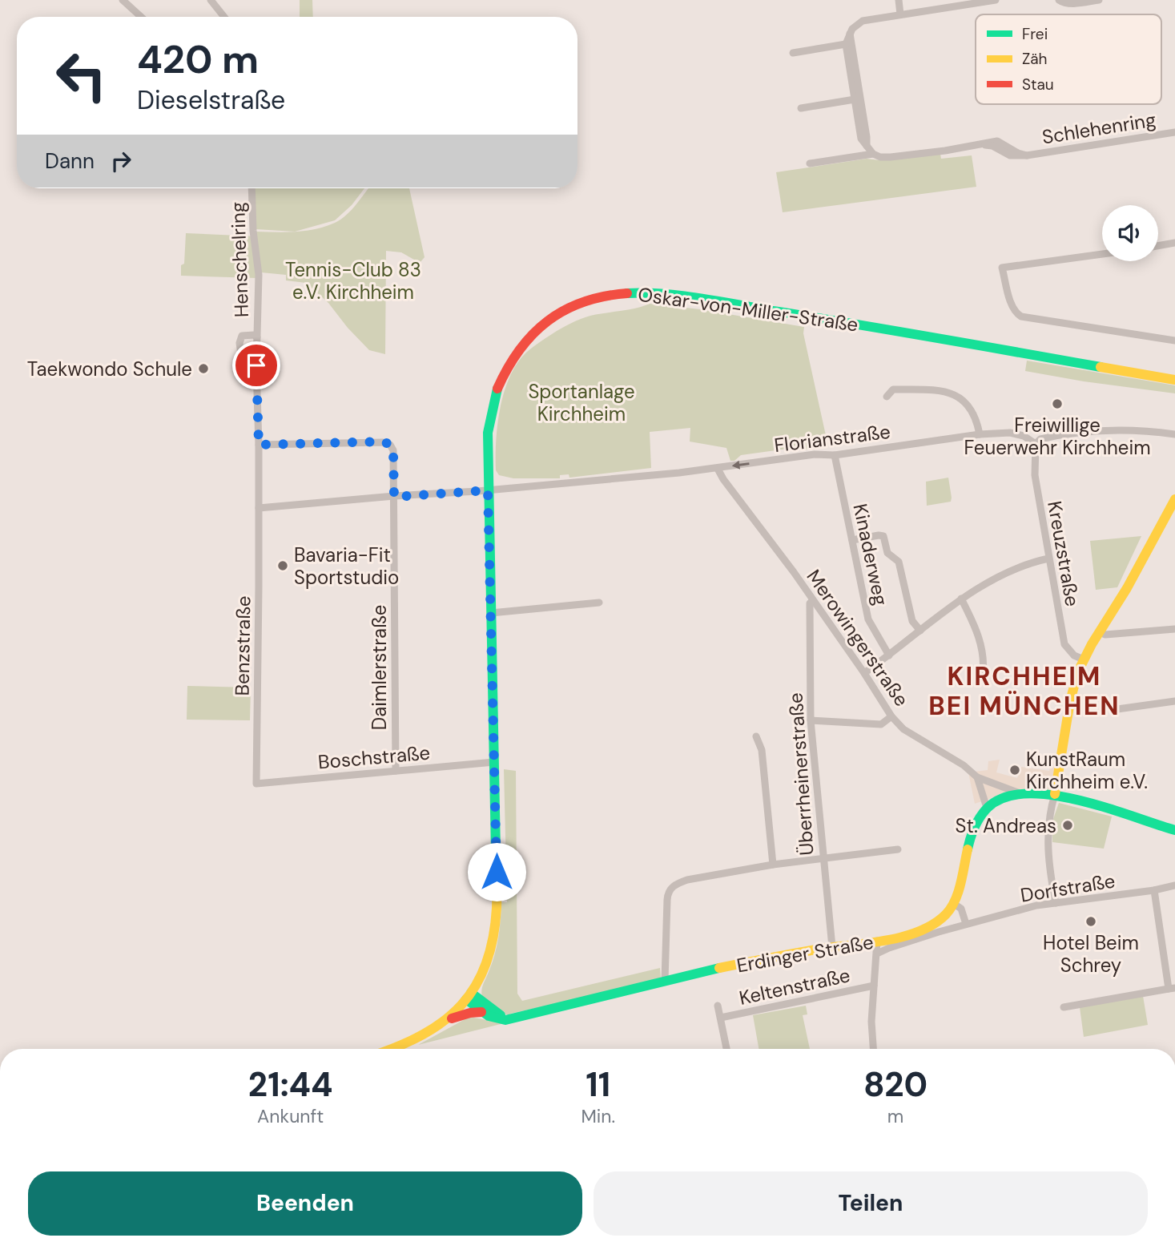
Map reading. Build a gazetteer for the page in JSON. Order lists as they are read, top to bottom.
{
  "streets": {
    "main road": ["Oskar-von-Miller-Straße", "Erdinger Straße"],
    "street": [
      "Schlehenring",
      "Henschelring",
      "Florianstraße",
      "Kreuzstraße",
      "Kinaderweg",
      "Merowingerstraße",
      "Benzstraße",
      "Daimlerstraße",
      "Boschstraße",
      "Überrheinerstraße",
      "Dorfstraße",
      "Keltenstraße"
    ]
  },
  "crossings": [
    ["Henschelring", "Florianstraße"],
    ["Henschelring", "Benzstraße"],
    ["Oskar-von-Miller-Straße", "Florianstraße"],
    ["Oskar-von-Miller-Straße", "Boschstraße"],
    ["Oskar-von-Miller-Straße", "Erdinger Straße"],
    ["Florianstraße", "Kreuzstraße"],
    ["Florianstraße", "Kinaderweg"],
    ["Florianstraße", "Merowingerstraße"],
    ["Florianstraße", "Benzstraße"],
    ["Florianstraße", "Daimlerstraße"],
    ["Merowingerstraße", "Überrheinerstraße"],
    ["Benzstraße", "Boschstraße"],
    ["Daimlerstraße", "Boschstraße"],
    ["Überrheinerstraße", "Erdinger Straße"],
    ["Dorfstraße", "Erdinger Straße"]
  ],
  "districts": ["KIRCHHEIM BEI MÜNCHEN"],
  "parks": ["Tennis-Club 83 e.V. Kirchheim", "Sportanlage Kirchheim"],
  "places": [
    "Taekwondo Schule",
    "Freiwillige Feuerwehr Kirchheim",
    "Bavaria-Fit Sportstudio",
    "KunstRaum Kirchheim e.V.",
    "St. Andreas",
    "Hotel Beim Schrey"
  ],
  "legend": ["Frei", "Zäh", "Stau"],
  "page": {
    "turn": ["420 m", "Dieselstraße"],
    "then": "Dann",
    "eta": [
      "21:44",
      "Ankunft",
      "11",
      "Min.",
      "820",
      "m"
    ],
    "buttons": ["Beenden", "Teilen"]
  }
}
